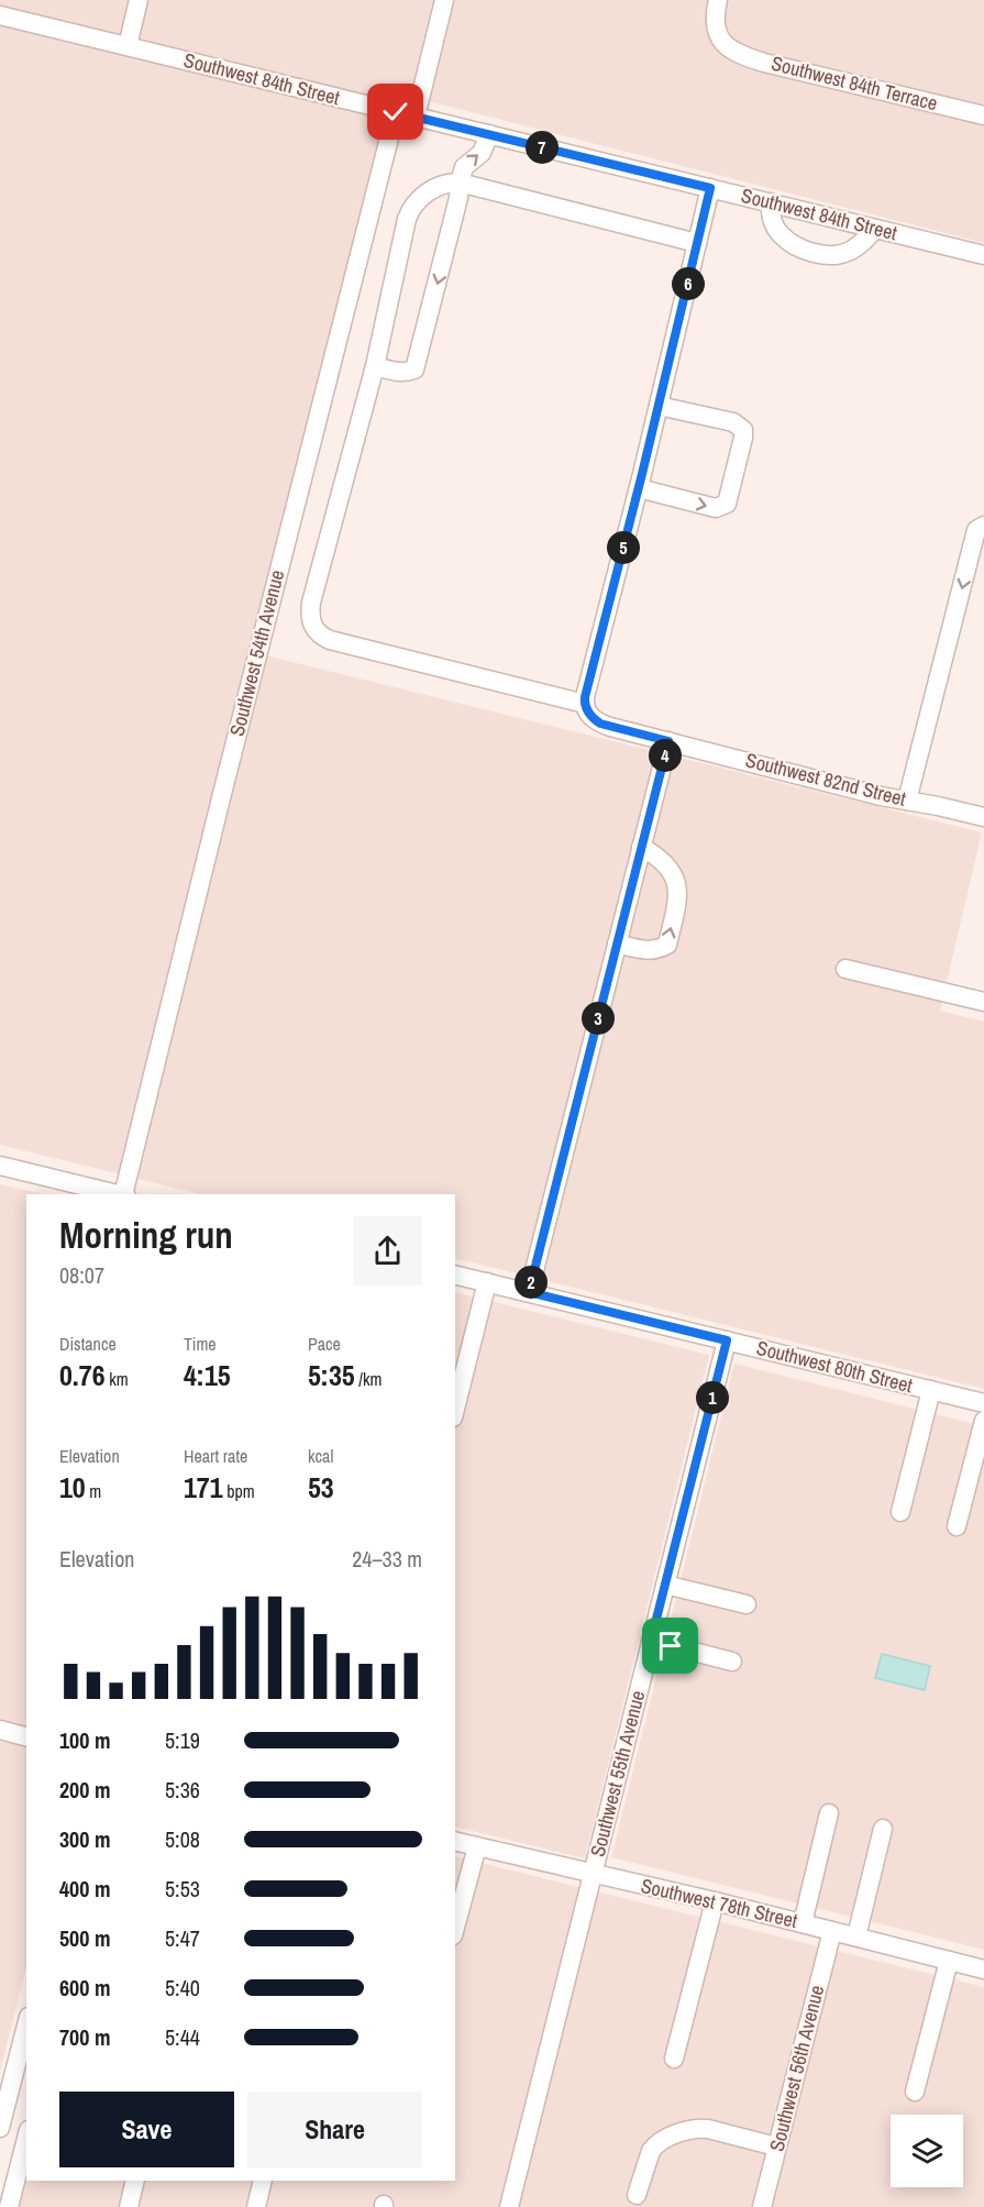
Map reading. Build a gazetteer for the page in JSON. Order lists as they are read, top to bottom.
{
  "streets": {
    "street": [
      "Southwest 84th Street",
      "Southwest 84th Terrace",
      "Southwest 54th Avenue",
      "Southwest 82nd Street",
      "Southwest 80th Street",
      "Southwest 55th Avenue",
      "Southwest 78th Street",
      "Southwest 56th Avenue"
    ]
  },
  "crossings": [
    ["Southwest 84th Street", "Southwest 54th Avenue"],
    ["Southwest 80th Street", "Southwest 55th Avenue"],
    ["Southwest 55th Avenue", "Southwest 78th Street"],
    ["Southwest 78th Street", "Southwest 56th Avenue"]
  ],
  "page": {
    "pins": [
      "7",
      "6",
      "5",
      "4",
      "3",
      "2",
      "1"
    ],
    "heading": ["Morning run", "08:07"],
    "stats": [
      ["Distance", "0.76 km"],
      ["Time", "4:15"],
      ["Pace", "5:35 /km"],
      ["Elevation", "10 m"],
      ["Heart rate", "171 bpm"],
      ["kcal", "53"]
    ],
    "chart": ["Elevation", "24–33 m"],
    "list": [
      {
        "name": "100 m",
        "note": "5:19"
      },
      {
        "name": "200 m",
        "note": "5:36"
      },
      {
        "name": "300 m",
        "note": "5:08"
      },
      {
        "name": "400 m",
        "note": "5:53"
      },
      {
        "name": "500 m",
        "note": "5:47"
      },
      {
        "name": "600 m",
        "note": "5:40"
      },
      {
        "name": "700 m",
        "note": "5:44"
      }
    ],
    "buttons": ["Save", "Share"]
  }
}
